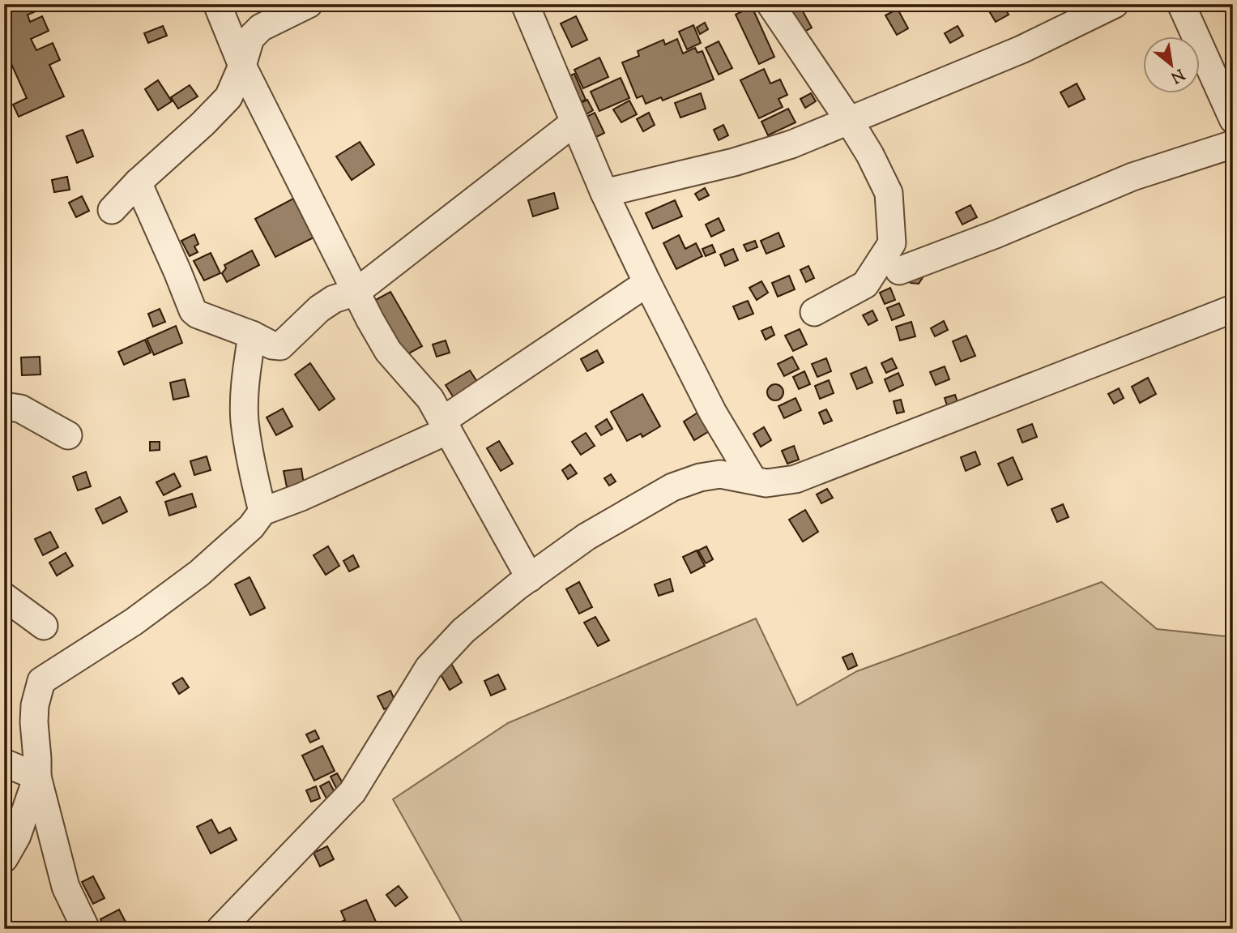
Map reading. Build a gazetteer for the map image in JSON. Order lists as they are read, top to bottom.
{
  "north": "bottom right"
}
